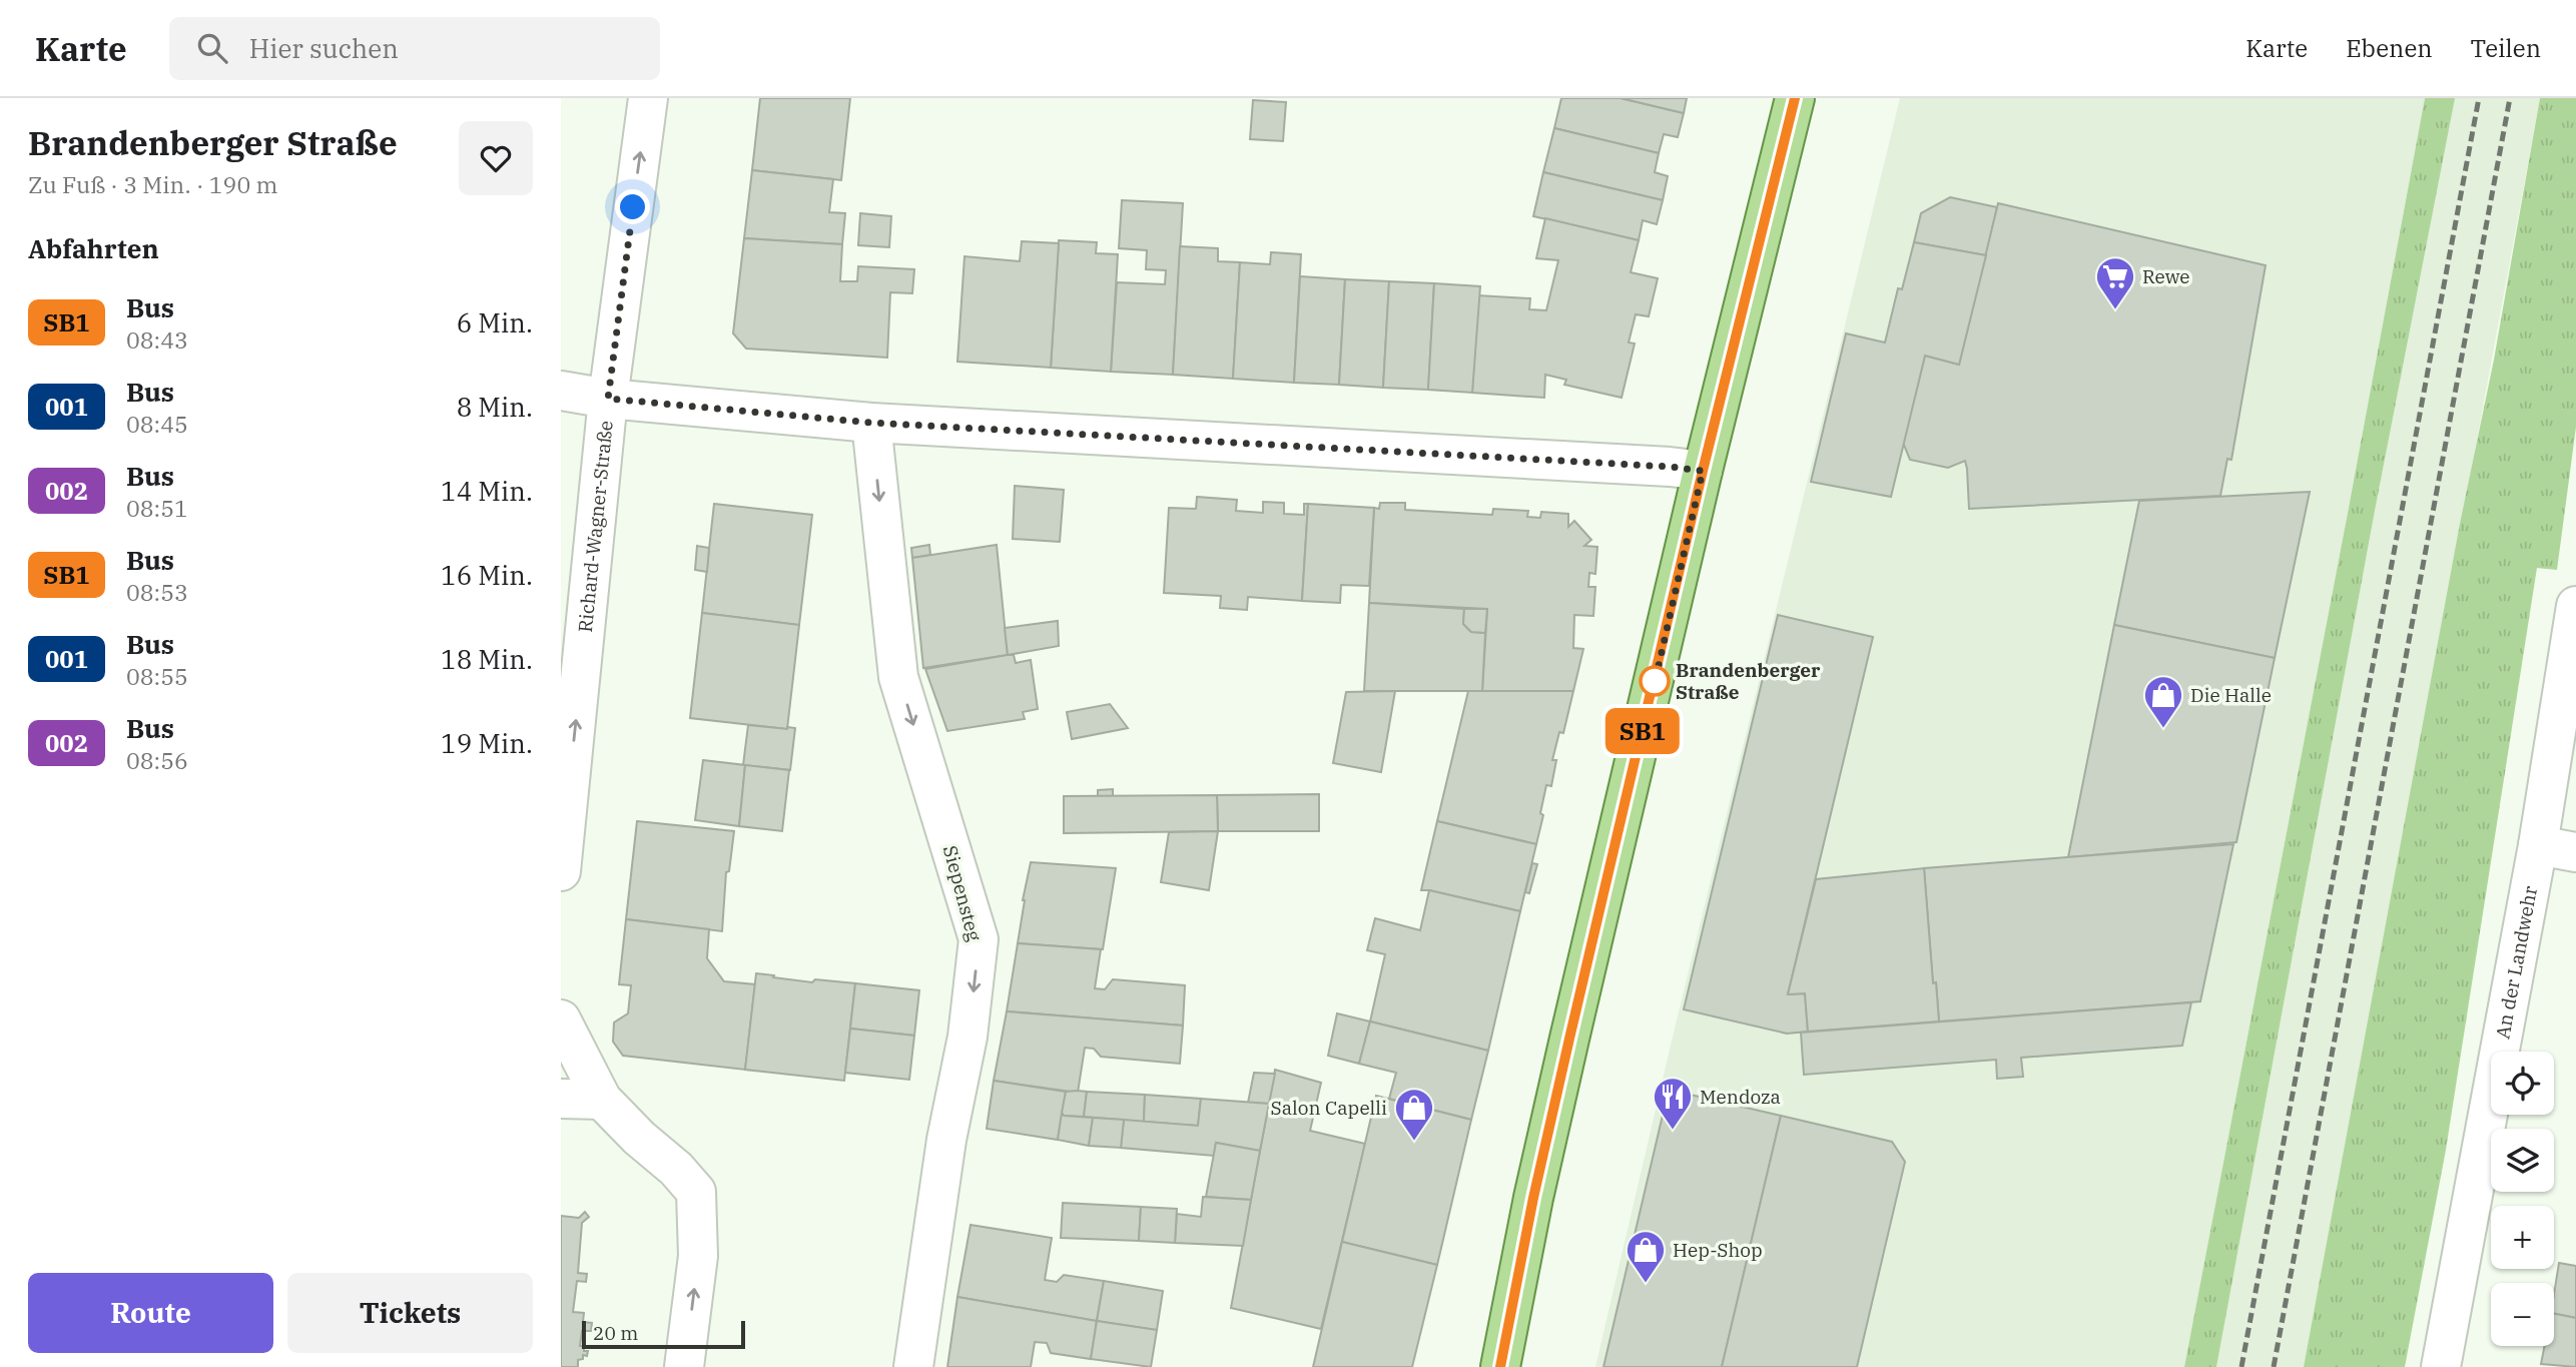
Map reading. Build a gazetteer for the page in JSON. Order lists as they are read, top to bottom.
{
  "streets": {
    "street": ["Richard-Wagner-Straße", "Siepensteg", "An der Landwehr"]
  },
  "one_way": ["Richard-Wagner-Straße", "Siepensteg"],
  "places": {
    "supermarket": ["Rewe"],
    "other": ["Brandenberger Straße"],
    "shop": ["Die Halle", "Salon Capelli", "Hep-Shop"],
    "restaurant": ["Mendoza"]
  },
  "lines": ["bus line SB1"],
  "scale_bar": "20 m",
  "page": {
    "header": "Karte",
    "search": "Hier suchen",
    "nav": ["Karte", "Ebenen", "Teilen"],
    "heading": [
      ["Brandenberger Straße", "Zu Fuß · 3 Min. · 190 m"],
      "Abfahrten"
    ],
    "on_map": "SB1",
    "list": [
      {
        "mark": "SB1",
        "name": "Bus",
        "note": "08:43",
        "value": "6 Min."
      },
      {
        "mark": "001",
        "name": "Bus",
        "note": "08:45",
        "value": "8 Min."
      },
      {
        "mark": "002",
        "name": "Bus",
        "note": "08:51",
        "value": "14 Min."
      },
      {
        "mark": "SB1",
        "name": "Bus",
        "note": "08:53",
        "value": "16 Min."
      },
      {
        "mark": "001",
        "name": "Bus",
        "note": "08:55",
        "value": "18 Min."
      },
      {
        "mark": "002",
        "name": "Bus",
        "note": "08:56",
        "value": "19 Min."
      }
    ],
    "map_buttons": ["+", "−"],
    "buttons": ["Route", "Tickets"],
    "scale": "20 m"
  }
}
